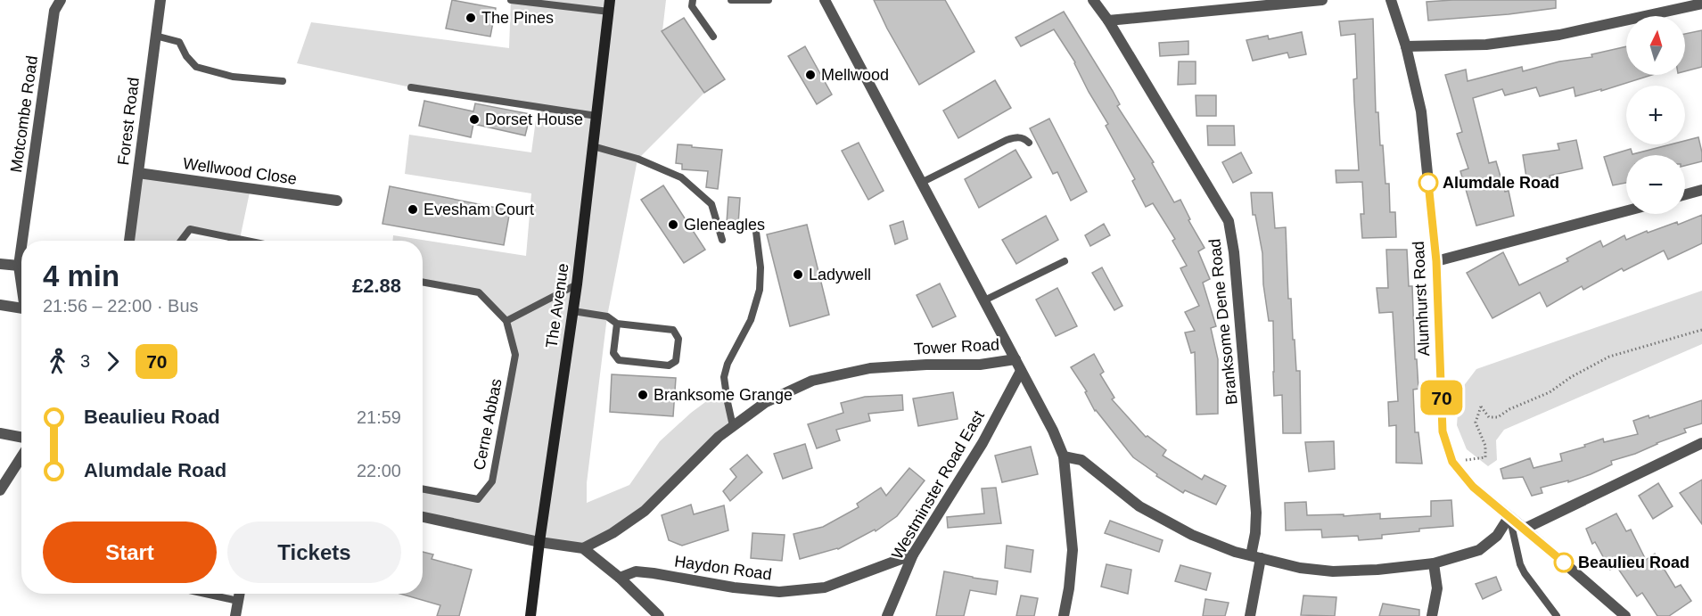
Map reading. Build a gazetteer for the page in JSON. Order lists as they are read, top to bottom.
{
  "streets": {
    "main road": ["The Avenue"],
    "street": [
      "Motcombe Road",
      "Forest Road",
      "Wellwood Close",
      "Alumhurst Road",
      "Branksome Dene Road",
      "Tower Road",
      "Westminster Road East",
      "Haydon Road"
    ],
    "lane": ["Cerne Abbas"]
  },
  "crossings": [
    ["Forest Road", "Wellwood Close"],
    ["Westminster Road East", "Haydon Road"]
  ],
  "places": [
    "The Pines",
    "Mellwood",
    "Dorset House",
    "Alumdale Road",
    "Evesham Court",
    "Gleneagles",
    "Ladywell",
    "Branksome Grange",
    "Beaulieu Road"
  ],
  "lines": ["bus line 70"],
  "north": "top",
  "page": {
    "on_map": "70",
    "map_buttons": ["+", "−"],
    "heading": ["4 min", "21:56 – 22:00 · Bus", "£2.88"],
    "legs": ["3", "70"],
    "list": [
      {
        "name": "Beaulieu Road",
        "value": "21:59"
      },
      {
        "name": "Alumdale Road",
        "value": "22:00"
      }
    ],
    "buttons": ["Start", "Tickets"]
  }
}
